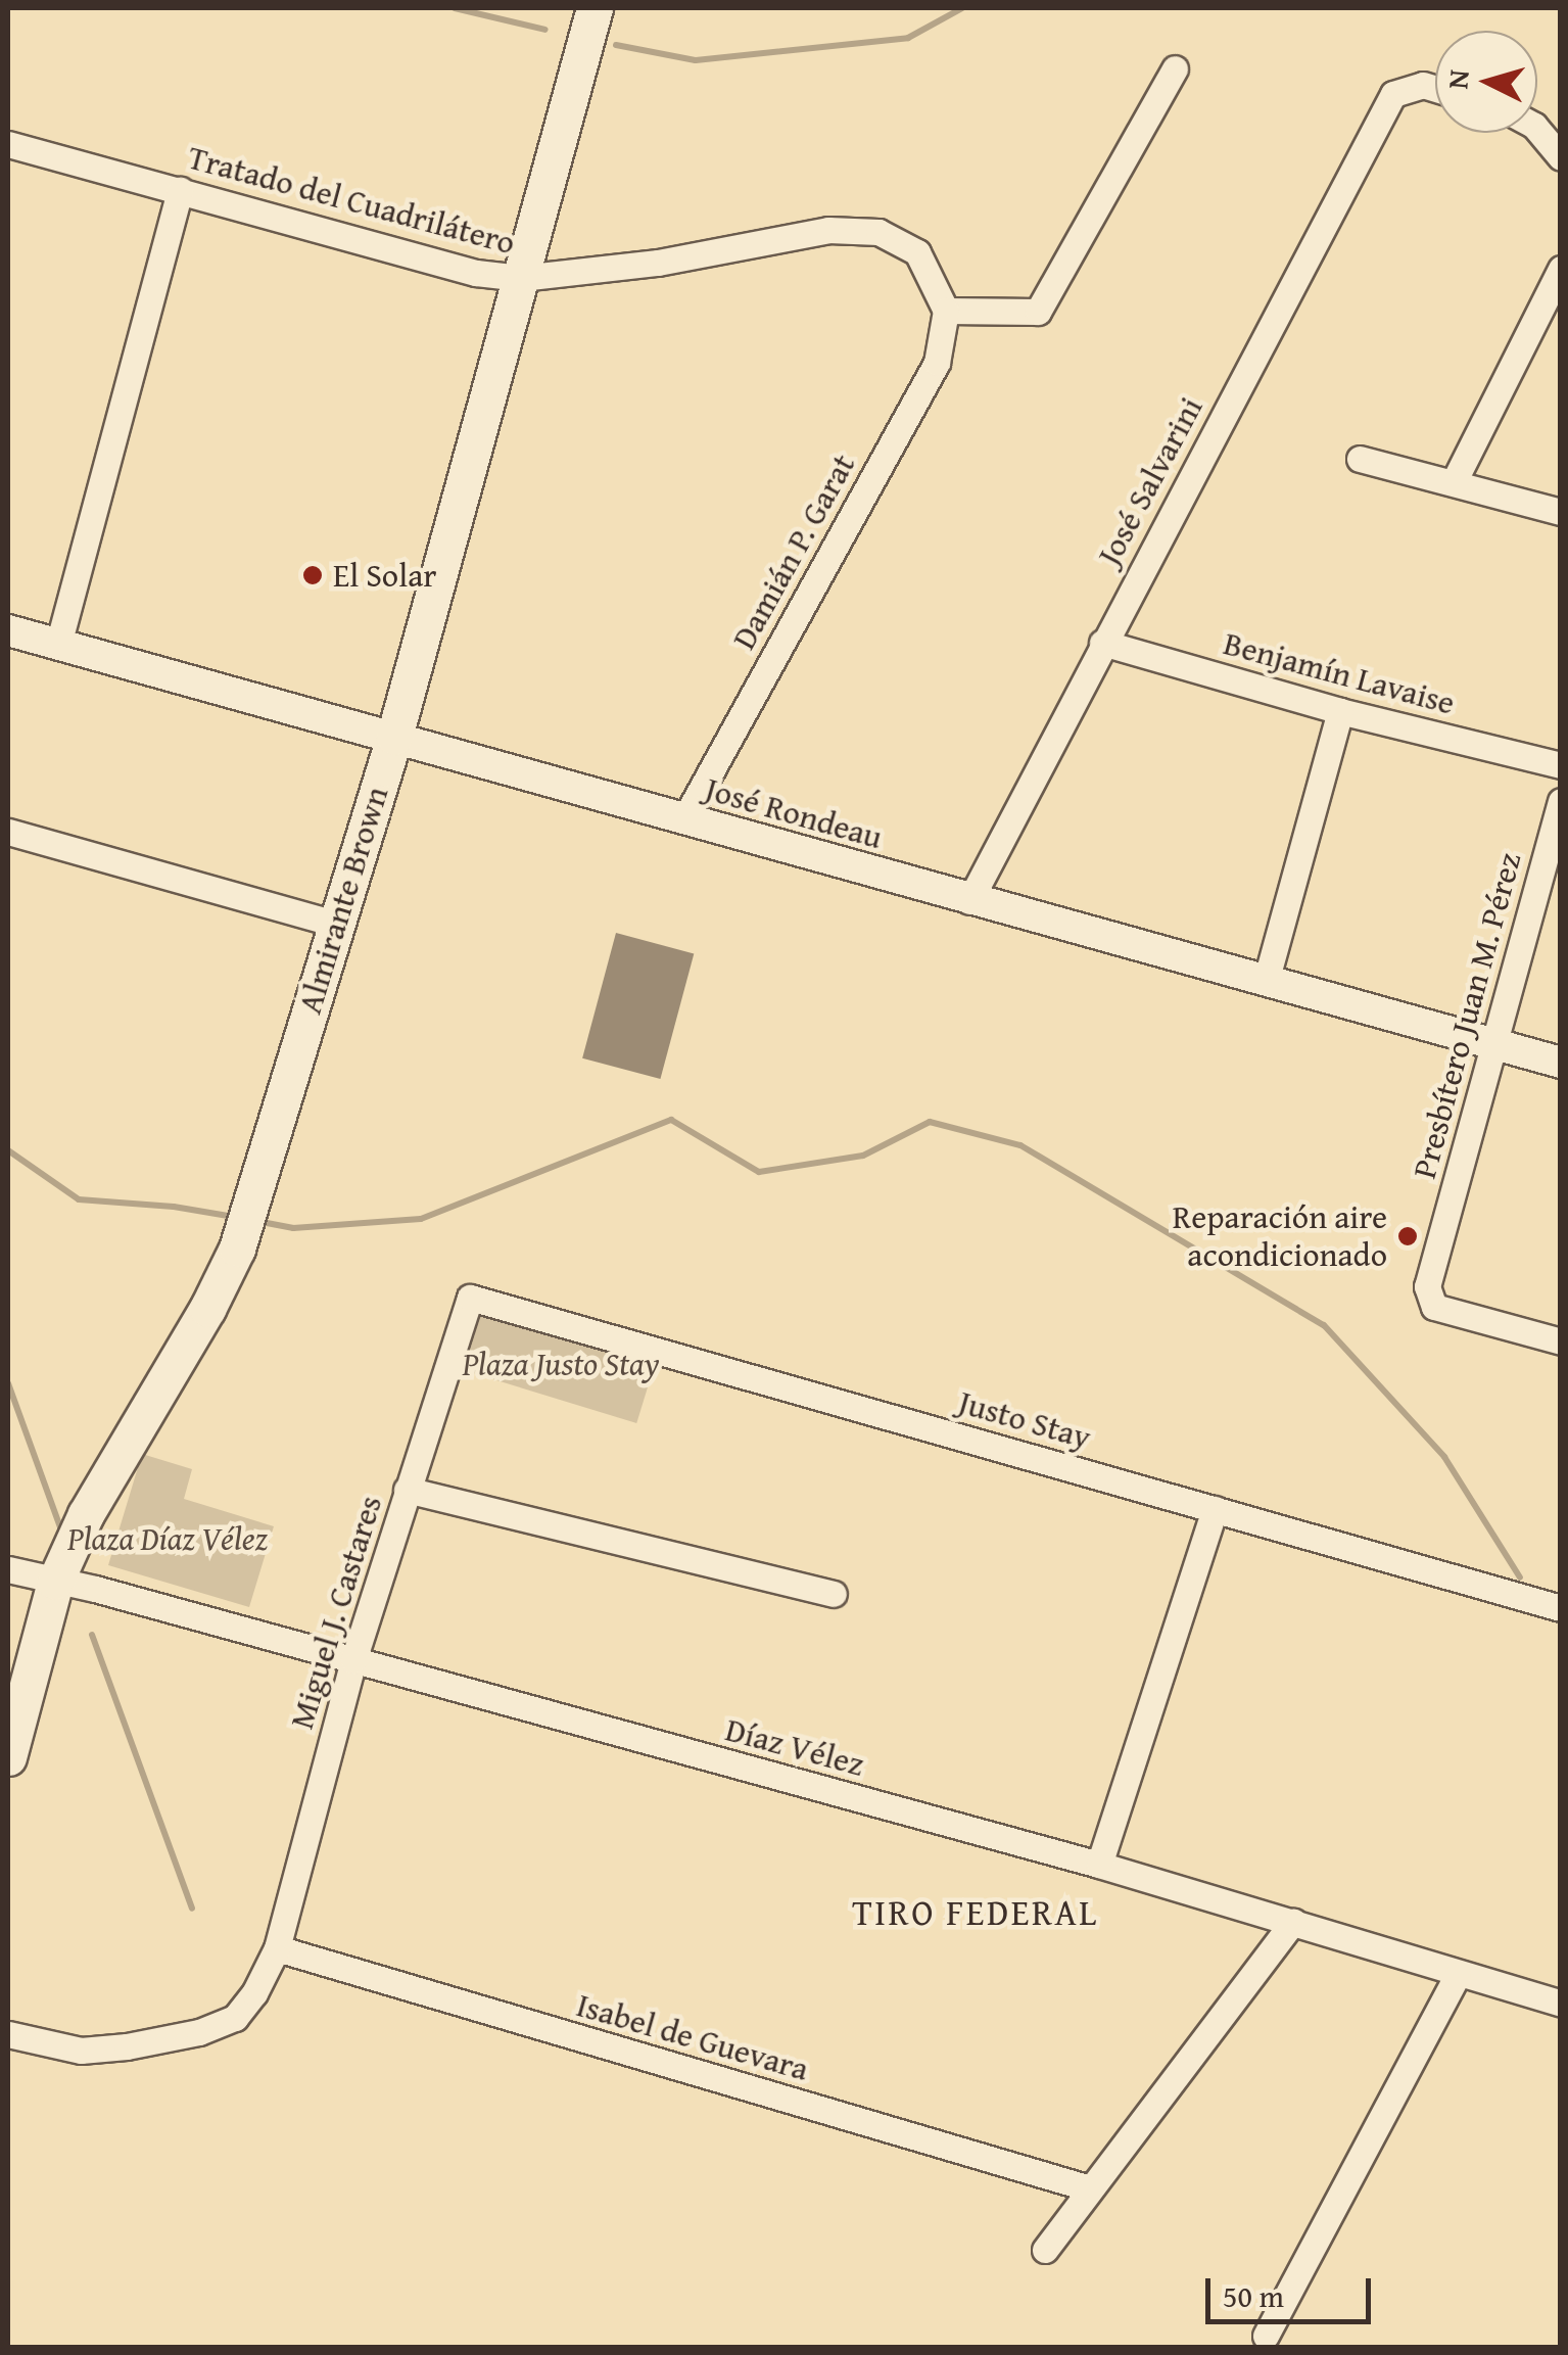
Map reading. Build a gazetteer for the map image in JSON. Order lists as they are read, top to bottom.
{
  "streets": {
    "main road": ["Almirante Brown"],
    "street": [
      "Tratado del Cuadrilátero",
      "José Salvarini",
      "Damián P. Garat",
      "Benjamín Lavaise",
      "José Rondeau",
      "Presbítero Juan M. Pérez",
      "Justo Stay",
      "Miguel J. Castares",
      "Díaz Vélez",
      "Isabel de Guevara"
    ]
  },
  "crossings": [
    ["Tratado del Cuadrilátero", "Damián P. Garat"],
    ["Tratado del Cuadrilátero", "Almirante Brown"],
    ["José Salvarini", "Benjamín Lavaise"],
    ["José Salvarini", "José Rondeau"],
    ["Damián P. Garat", "José Rondeau"],
    ["José Rondeau", "Almirante Brown"],
    ["José Rondeau", "Presbítero Juan M. Pérez"],
    ["Almirante Brown", "Díaz Vélez"],
    ["Justo Stay", "Miguel J. Castares"],
    ["Miguel J. Castares", "Díaz Vélez"],
    ["Miguel J. Castares", "Isabel de Guevara"]
  ],
  "districts": ["TIRO FEDERAL"],
  "parks": ["Plaza Justo Stay", "Plaza Díaz Vélez"],
  "places": ["El Solar", "Reparación aire acondicionado"],
  "scale_bar": "50 m",
  "north": "left"
}
